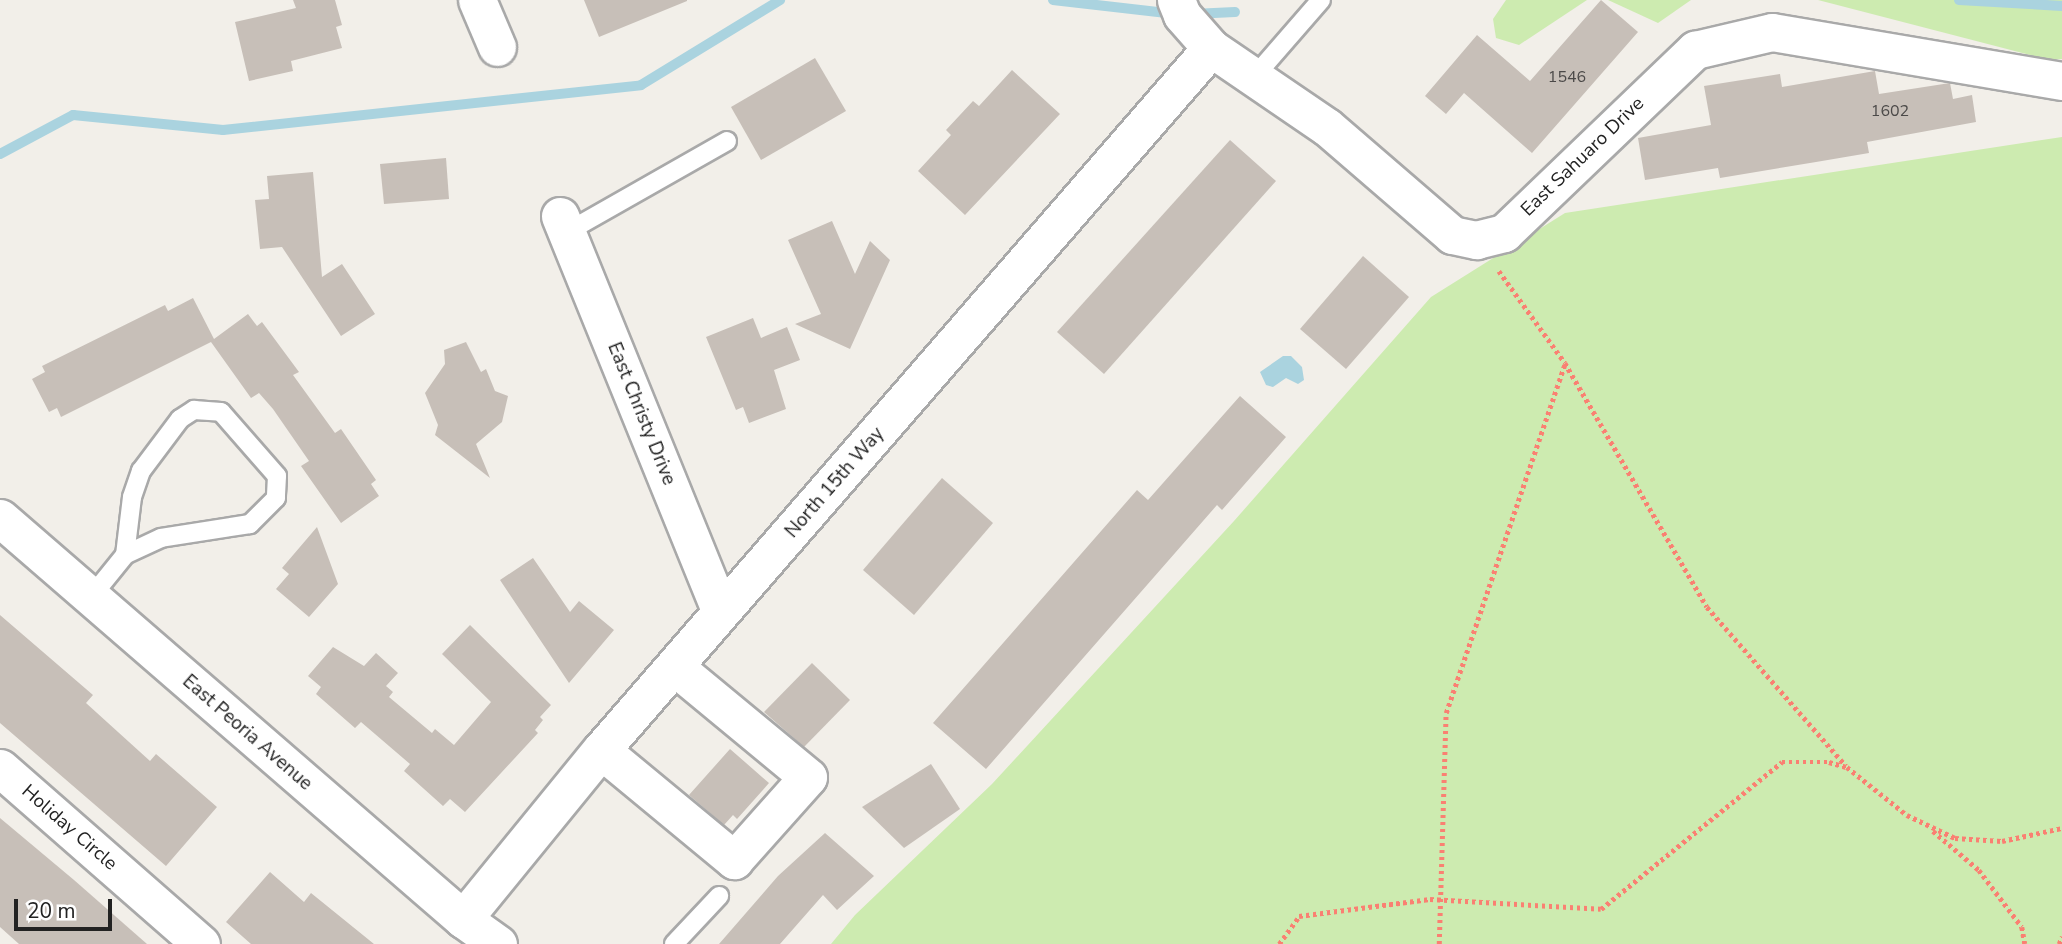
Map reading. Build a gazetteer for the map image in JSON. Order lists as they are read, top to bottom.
{
  "streets": {
    "street": [
      "East Sahuaro Drive",
      "East Christy Drive",
      "North 15th Way",
      "East Peoria Avenue",
      "Holiday Circle"
    ]
  },
  "crossings": [
    ["East Christy Drive", "North 15th Way"],
    ["North 15th Way", "East Peoria Avenue"]
  ],
  "house_numbers": ["1546", "1602"],
  "scale_bar": "20 m"
}
